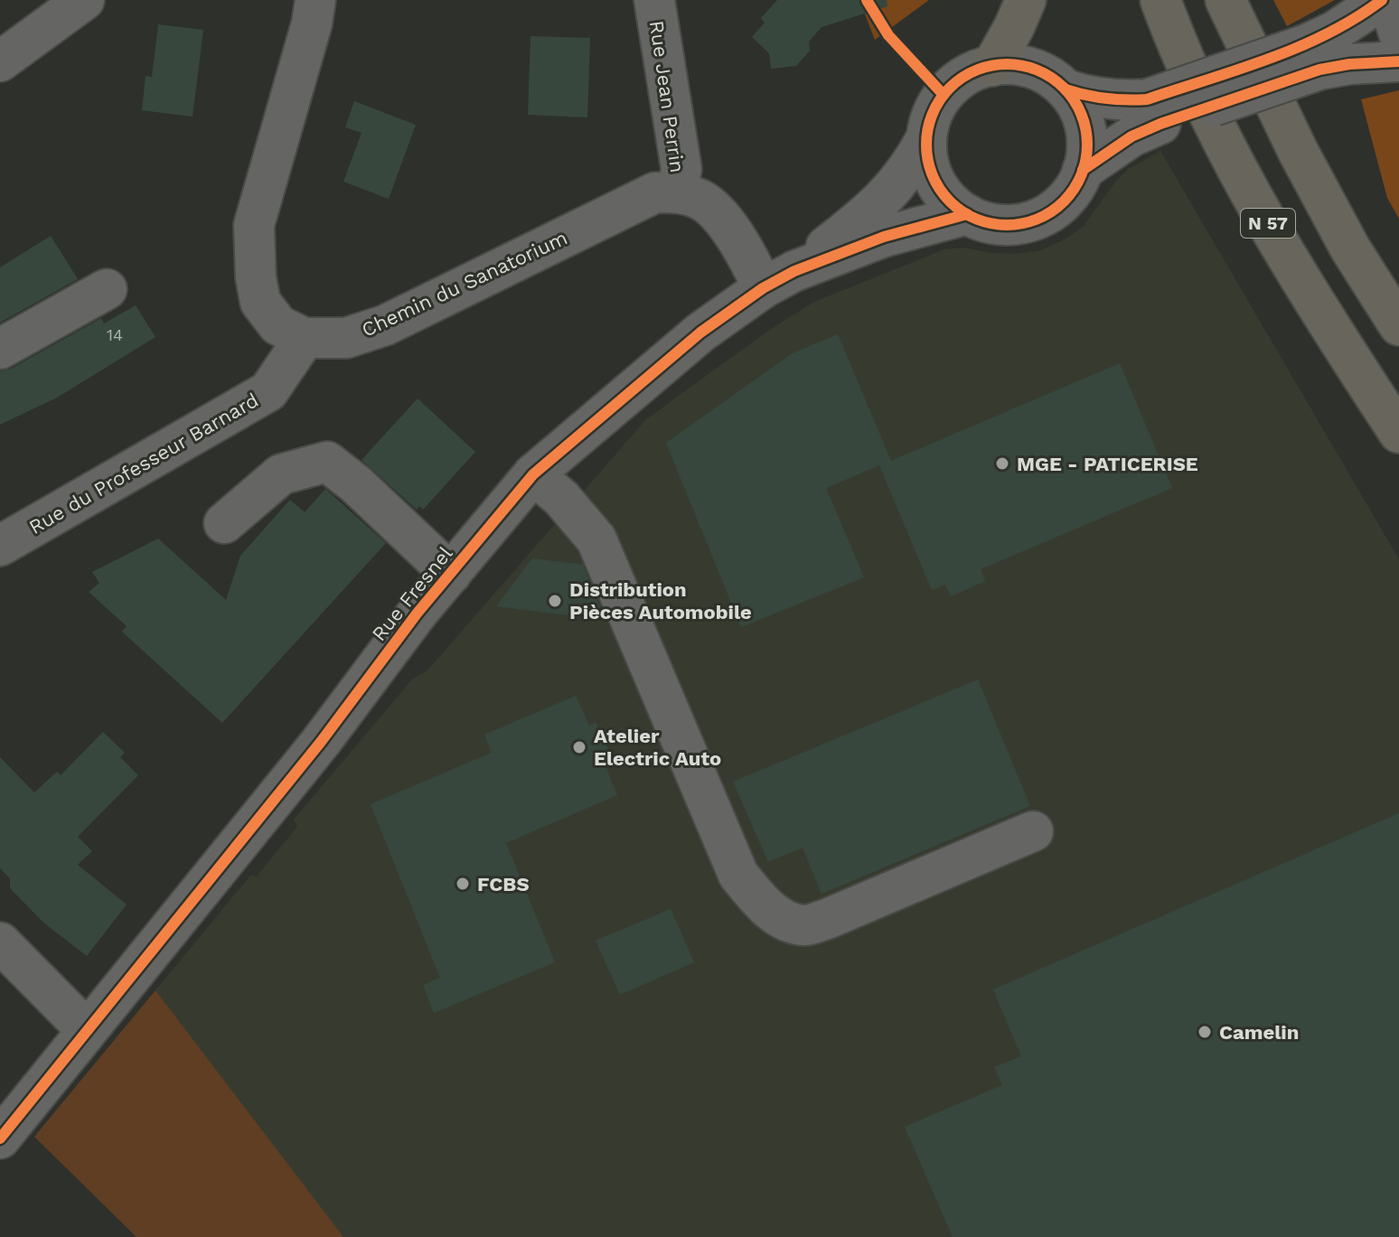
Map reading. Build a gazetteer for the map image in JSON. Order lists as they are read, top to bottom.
{
  "streets": {
    "highway": ["N 57"],
    "street": [
      "Rue Jean Perrin",
      "Chemin du Sanatorium",
      "Rue du Professeur Barnard",
      "Rue Fresnel"
    ]
  },
  "crossings": [
    ["Rue Jean Perrin", "Chemin du Sanatorium"],
    ["Chemin du Sanatorium", "Rue du Professeur Barnard"]
  ],
  "places": [
    "MGE - PATICERISE",
    "Distribution Pièces Automobile",
    "Atelier Electric Auto",
    "FCBS",
    "Camelin"
  ],
  "house_numbers": ["14"]
}
